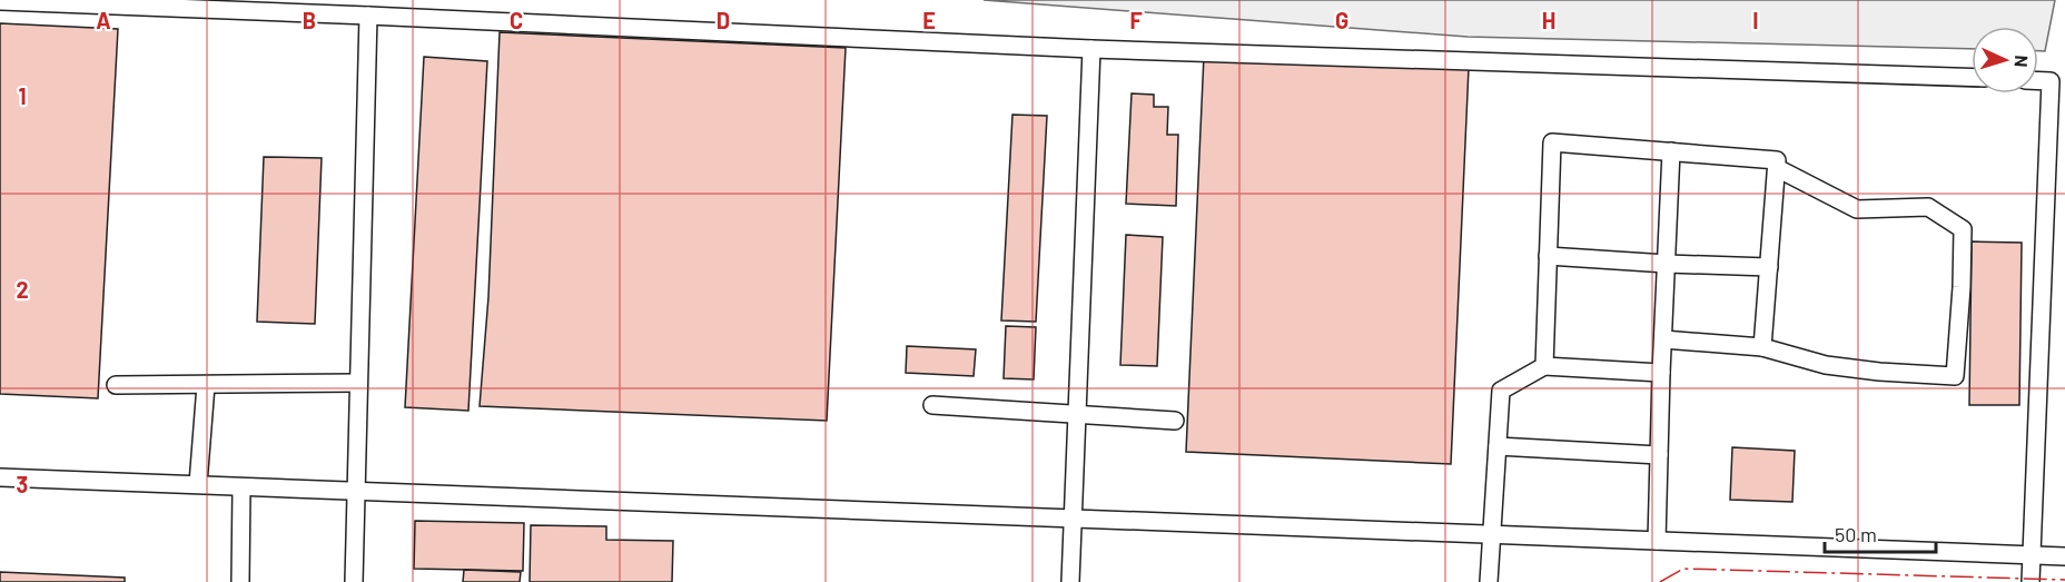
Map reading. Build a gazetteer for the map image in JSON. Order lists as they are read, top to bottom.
{
  "scale_bar": "50 m",
  "north": "right",
  "grid": {
    "columns": [
      "A",
      "B",
      "C",
      "D",
      "E",
      "F",
      "G",
      "H",
      "I"
    ],
    "rows": ["1", "2", "3"]
  }
}
